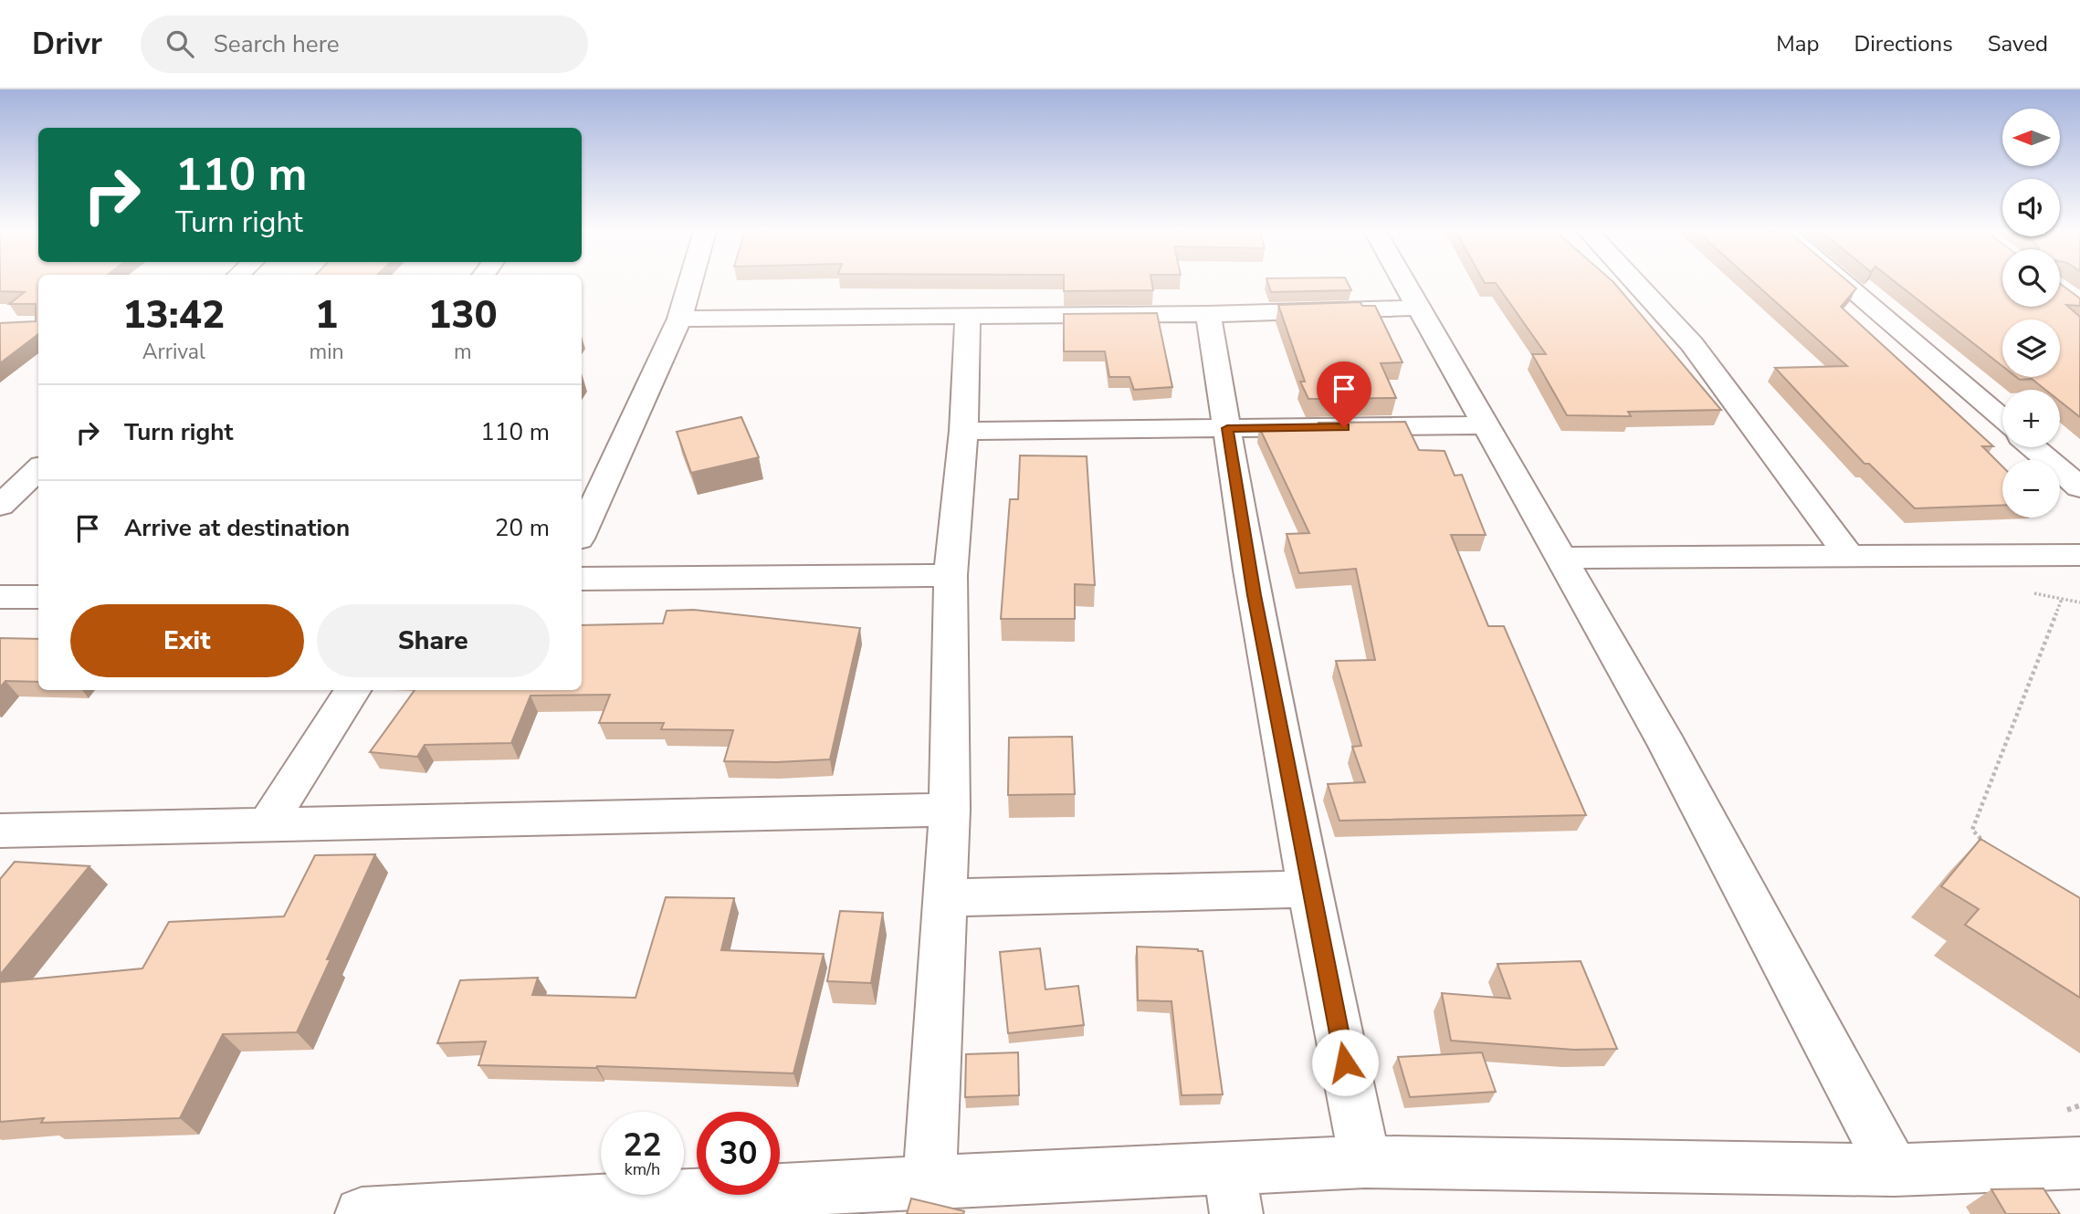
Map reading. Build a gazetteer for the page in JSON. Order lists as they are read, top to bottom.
{
  "north": "left",
  "page": {
    "header": "Drivr",
    "search": "Search here",
    "nav": ["Map", "Directions", "Saved"],
    "map_buttons": ["+", "−"],
    "turn": ["110 m", "Turn right"],
    "eta": [
      "13:42",
      "Arrival",
      "1",
      "min",
      "130",
      "m"
    ],
    "list": [
      {
        "name": "Turn right",
        "value": "110 m"
      },
      {
        "name": "Arrive at destination",
        "value": "20 m"
      }
    ],
    "buttons": ["Exit", "Share"],
    "speed": "22 km/h",
    "limit": "30"
  }
}
